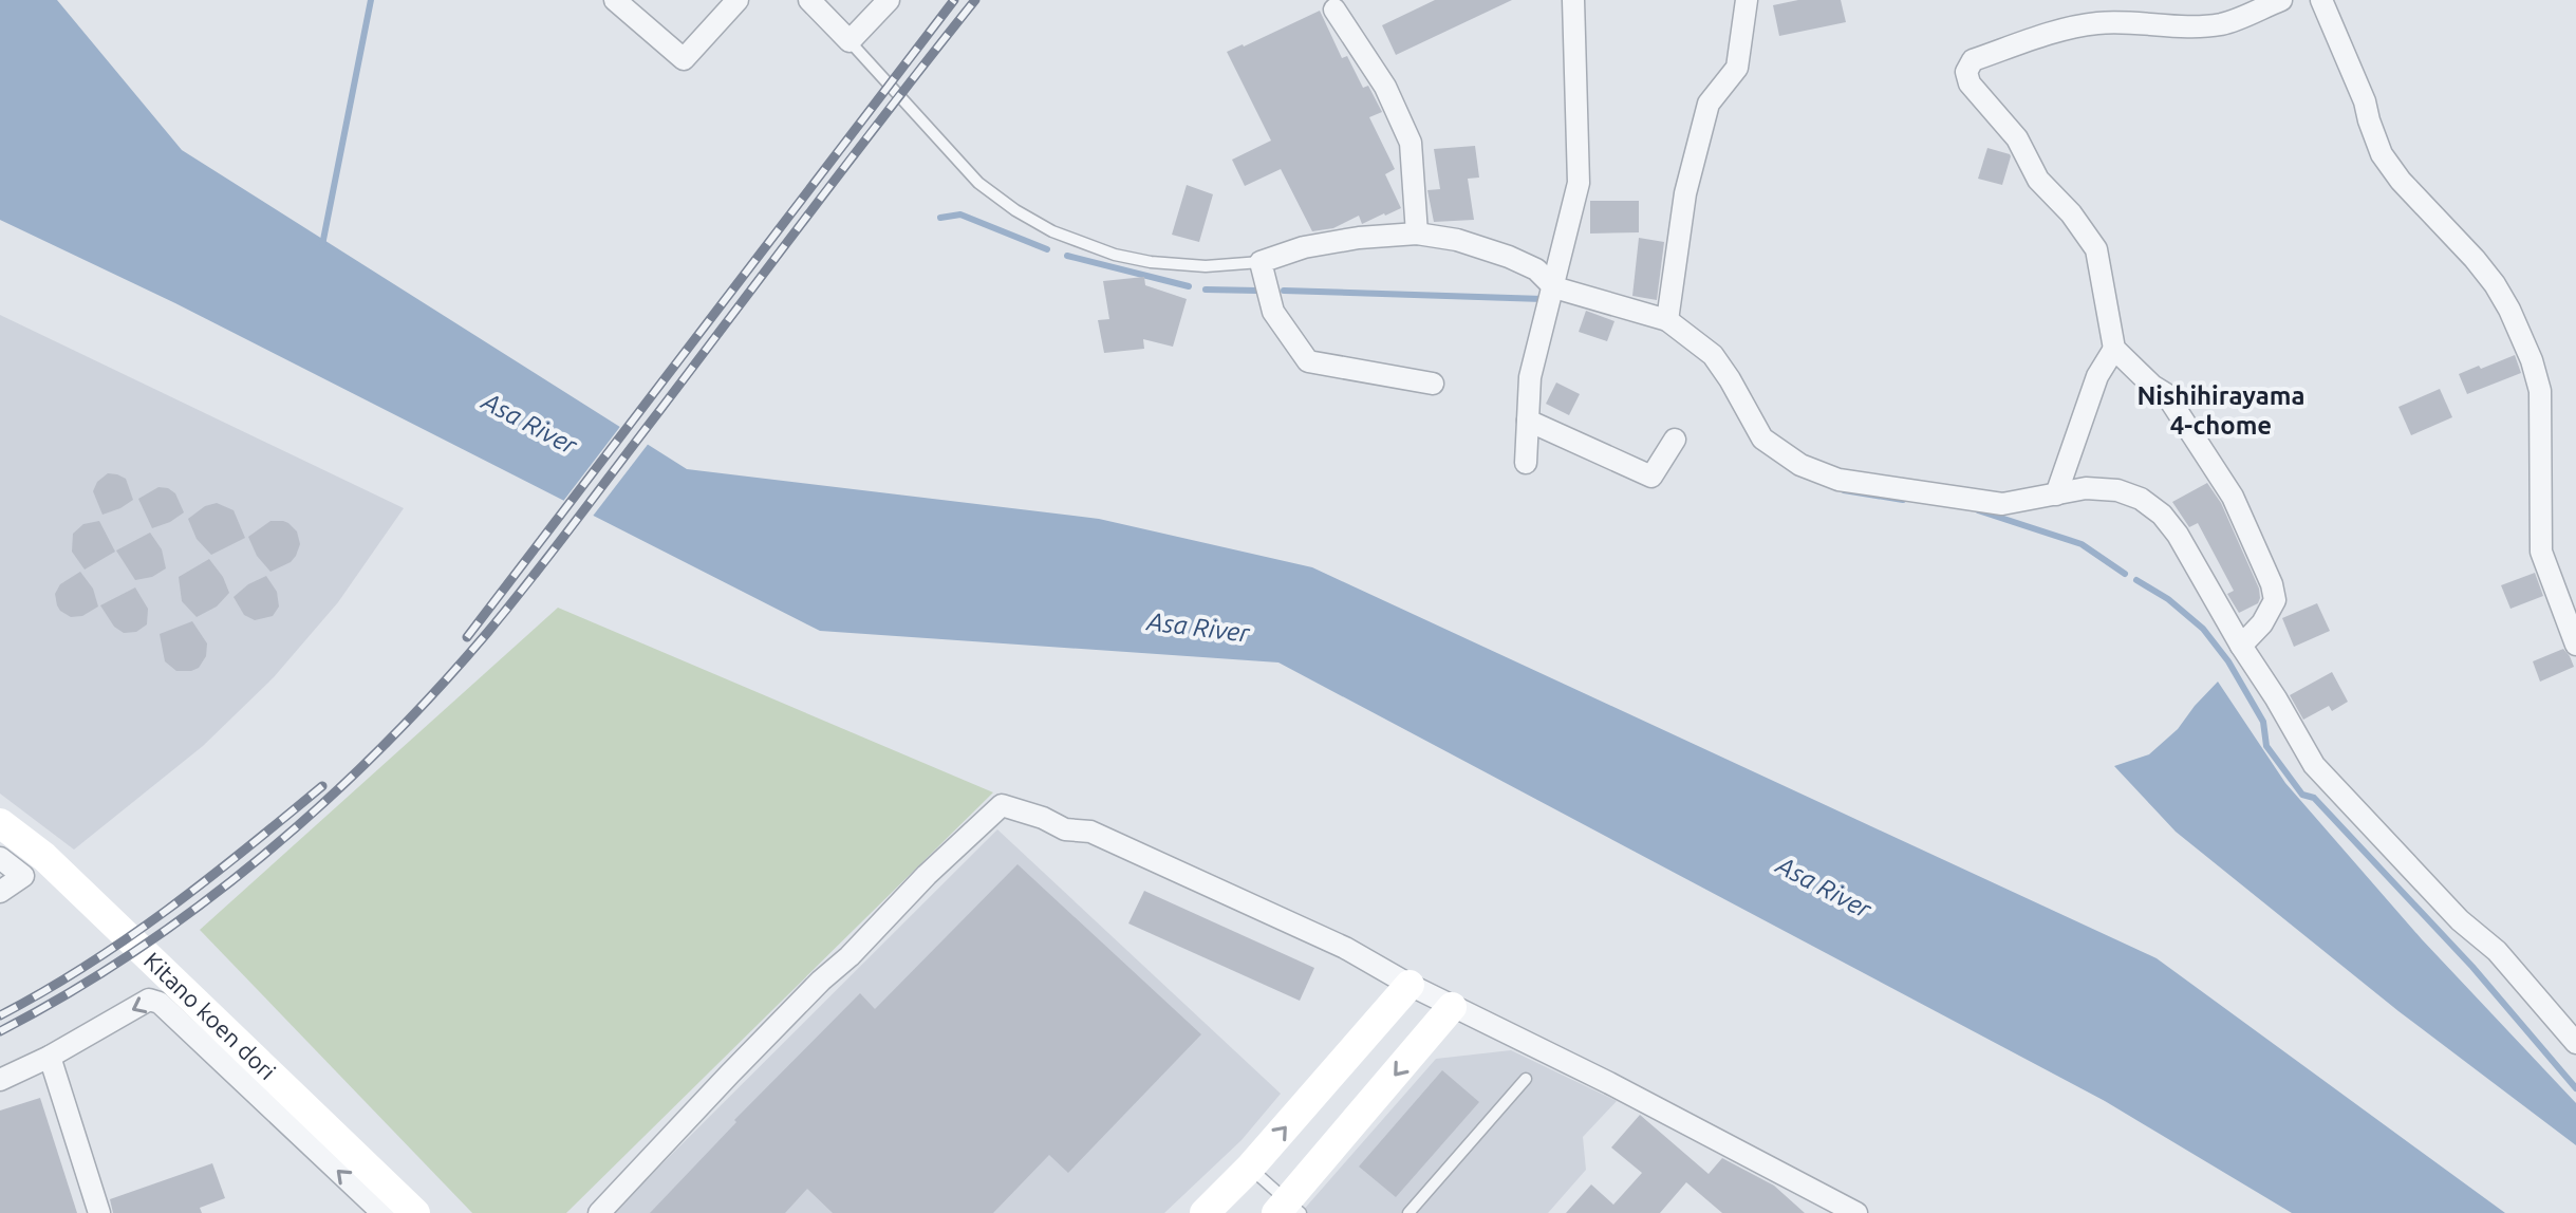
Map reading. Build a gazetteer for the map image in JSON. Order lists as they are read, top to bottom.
{
  "streets": {
    "street": ["Kitano koen dori"]
  },
  "districts": ["Nishihirayama 4-chome"],
  "water": ["Asa River"]
}
